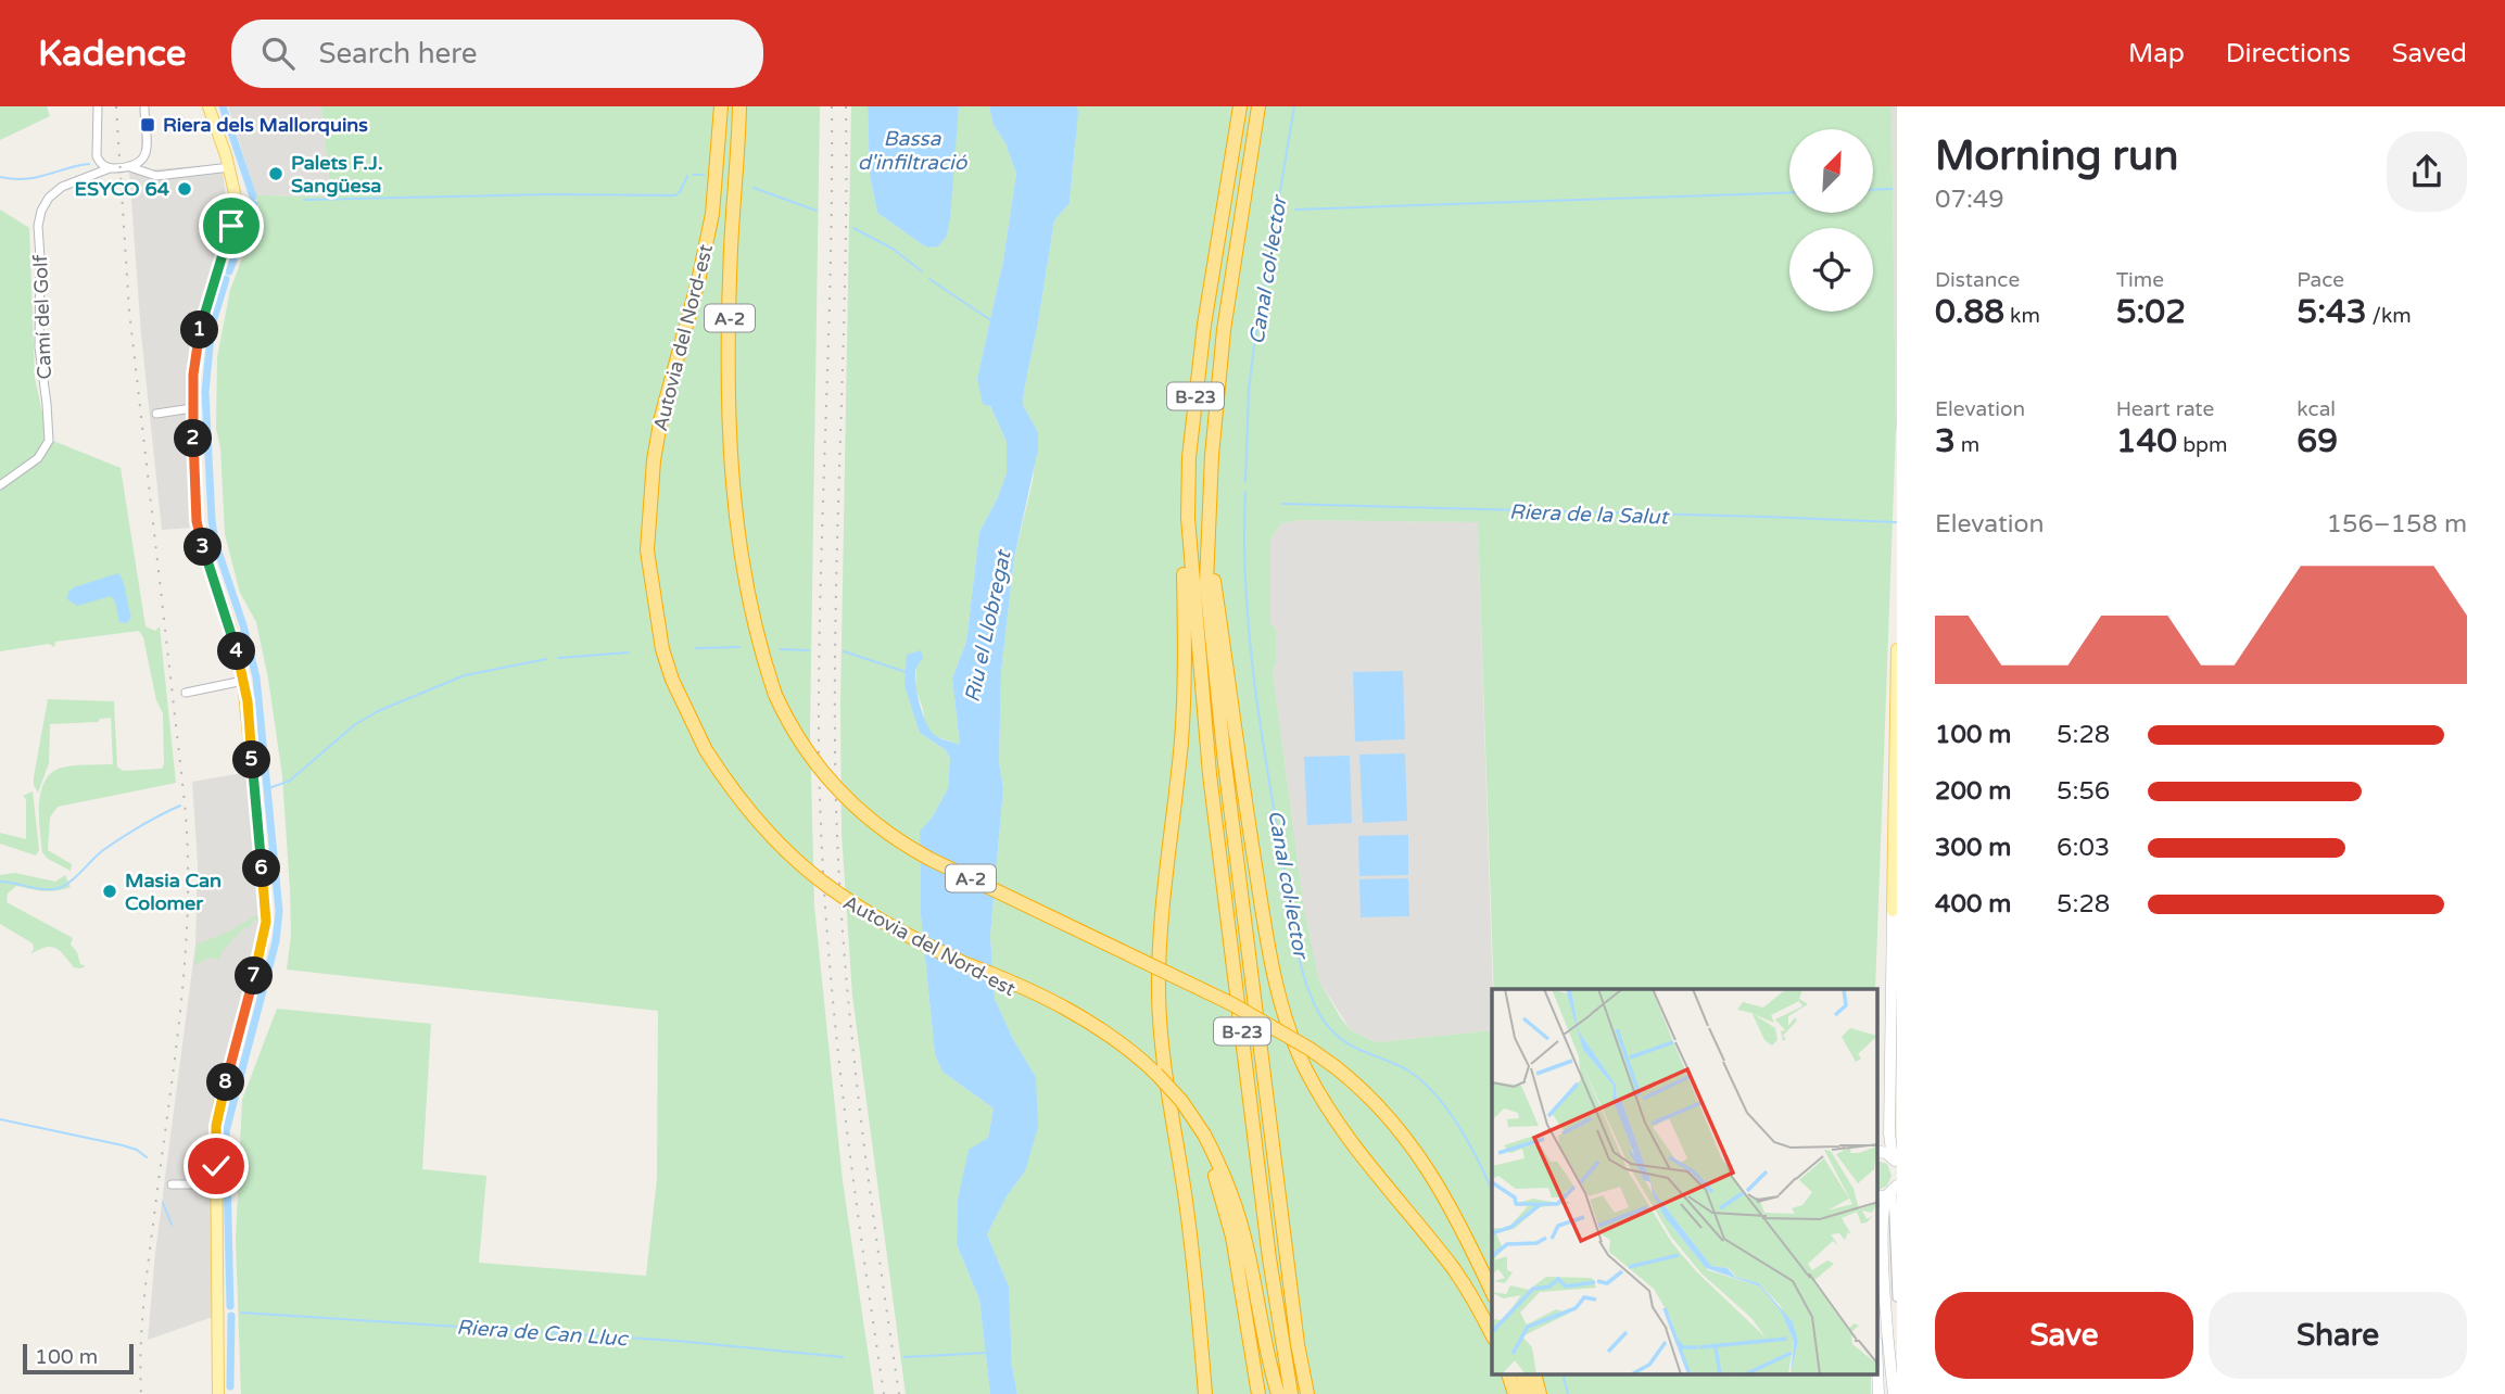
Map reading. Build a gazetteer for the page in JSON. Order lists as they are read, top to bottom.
{
  "streets": {
    "highway": ["A-2", "Autovia del Nord-est", "B-23"],
    "street": ["Camí del Golf"]
  },
  "water": [
    "Bassa d'infiltració",
    "Canal col·lector",
    "Riera de la Salut",
    "Riu el Llobregat",
    "Riera de Can Lluc"
  ],
  "places": {
    "transit": ["Riera dels Mallorquins"],
    "other": ["Palets F.J. Sangüesa", "ESYCO 64", "Masia Can Colomer"]
  },
  "scale_bar": "100 m",
  "north": "top right",
  "page": {
    "header": "Kadence",
    "search": "Search here",
    "nav": ["Map", "Directions", "Saved"],
    "heading": ["Morning run", "07:49"],
    "stats": [
      ["Distance", "0.88 km"],
      ["Time", "5:02"],
      ["Pace", "5:43 /km"],
      ["Elevation", "3 m"],
      ["Heart rate", "140 bpm"],
      ["kcal", "69"]
    ],
    "pins": [
      "1",
      "2",
      "3",
      "4",
      "5",
      "6",
      "7",
      "8"
    ],
    "chart": ["Elevation", "156–158 m"],
    "list": [
      {
        "name": "100 m",
        "note": "5:28"
      },
      {
        "name": "200 m",
        "note": "5:56"
      },
      {
        "name": "300 m",
        "note": "6:03"
      },
      {
        "name": "400 m",
        "note": "5:28"
      }
    ],
    "buttons": ["Save", "Share"],
    "scale": "100 m"
  }
}
